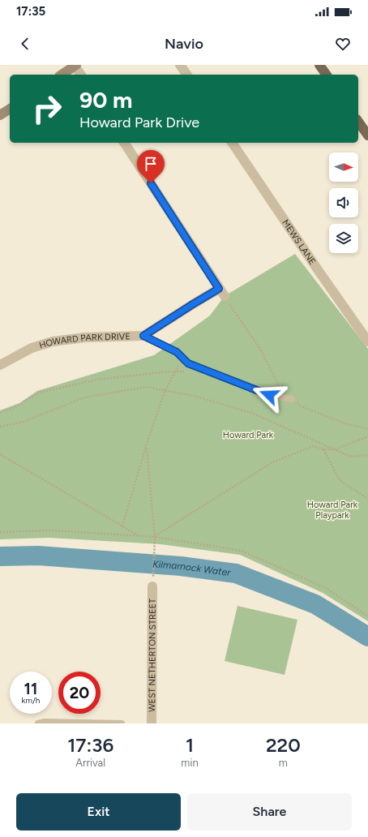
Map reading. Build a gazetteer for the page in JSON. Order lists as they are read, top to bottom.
{
  "streets": {
    "street": ["MEWS LANE", "HOWARD PARK DRIVE", "WEST NETHERTON STREET"]
  },
  "water": ["Kilmarnock Water"],
  "parks": ["Howard Park", "Howard Park Playpark"],
  "north": "right",
  "page": {
    "status": "17:35",
    "header": "Navio",
    "turn": ["90 m", "Howard Park Drive"],
    "speed": "11 km/h",
    "limit": "20",
    "eta": [
      "17:36",
      "Arrival",
      "1",
      "min",
      "220",
      "m"
    ],
    "buttons": ["Exit", "Share"]
  }
}
